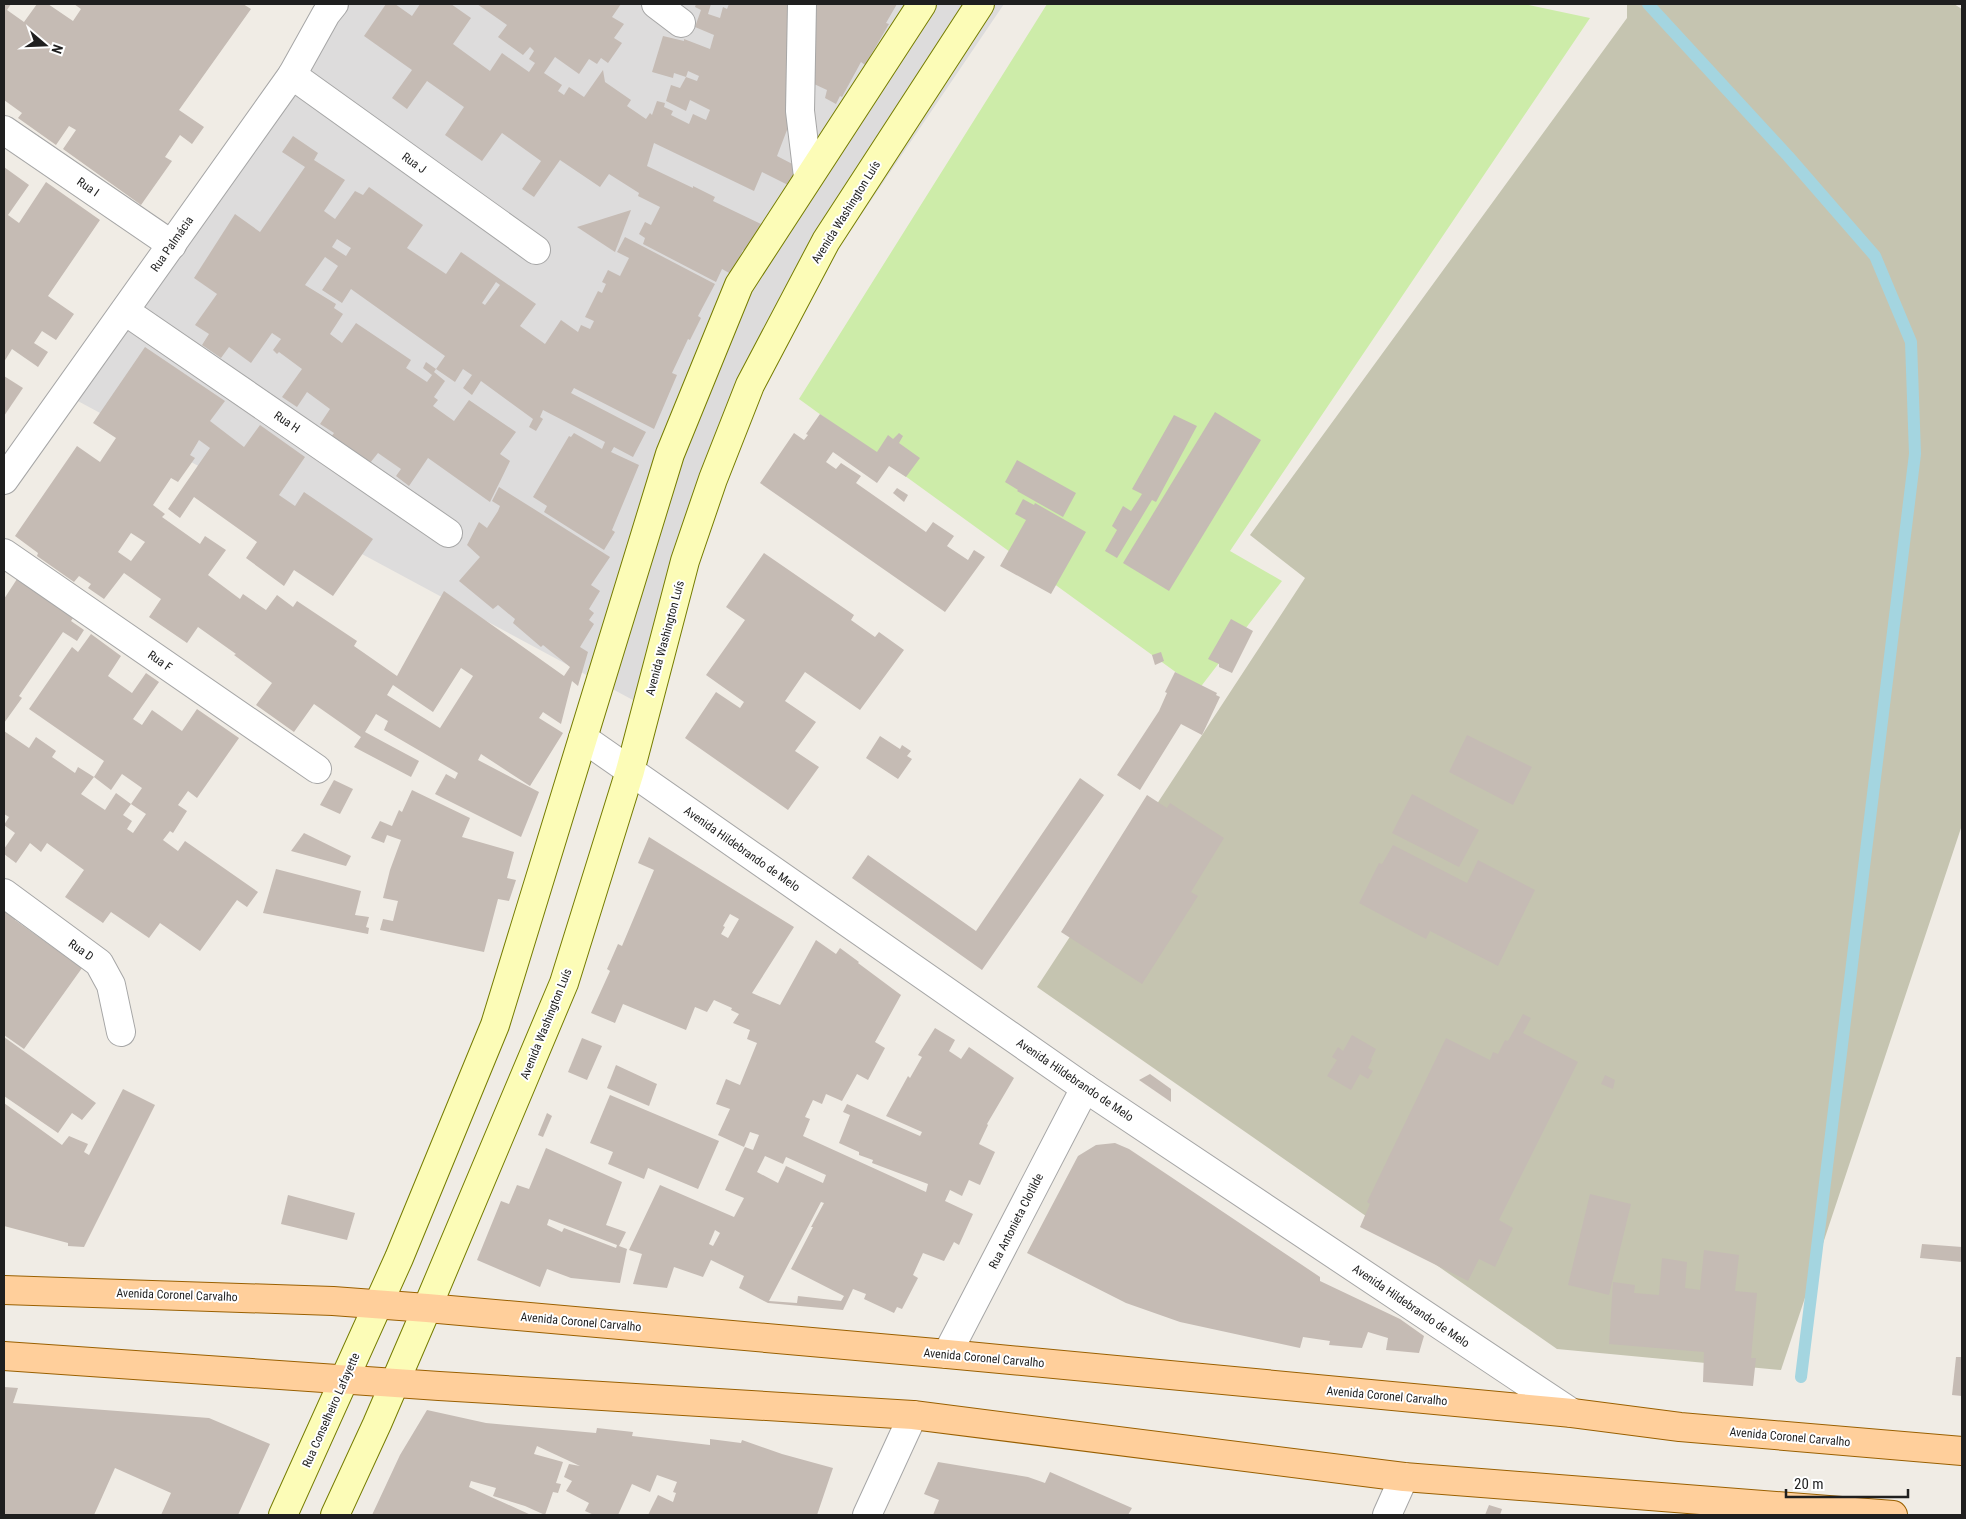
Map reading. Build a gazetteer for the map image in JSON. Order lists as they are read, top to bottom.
{
  "streets": {
    "main road": ["Avenida Coronel Carvalho"],
    "street": [
      "Rua J",
      "Rua I",
      "Avenida Washington Luís",
      "Rua Palmácia",
      "Rua H",
      "Rua F",
      "Avenida Hildebrando de Melo",
      "Rua D",
      "Rua Antonieta Clotilde",
      "Rua Conselheiro Lafayette"
    ]
  },
  "crossings": [
    ["Rua J", "Rua Palmácia"],
    ["Rua I", "Rua Palmácia"],
    ["Avenida Washington Luís", "Avenida Hildebrando de Melo"],
    ["Avenida Washington Luís", "Avenida Coronel Carvalho"],
    ["Rua Palmácia", "Rua H"],
    ["Avenida Hildebrando de Melo", "Rua Antonieta Clotilde"],
    ["Avenida Hildebrando de Melo", "Avenida Coronel Carvalho"],
    ["Rua Antonieta Clotilde", "Avenida Coronel Carvalho"],
    ["Avenida Coronel Carvalho", "Rua Conselheiro Lafayette"]
  ],
  "scale_bar": "20 m",
  "north": "right"
}
